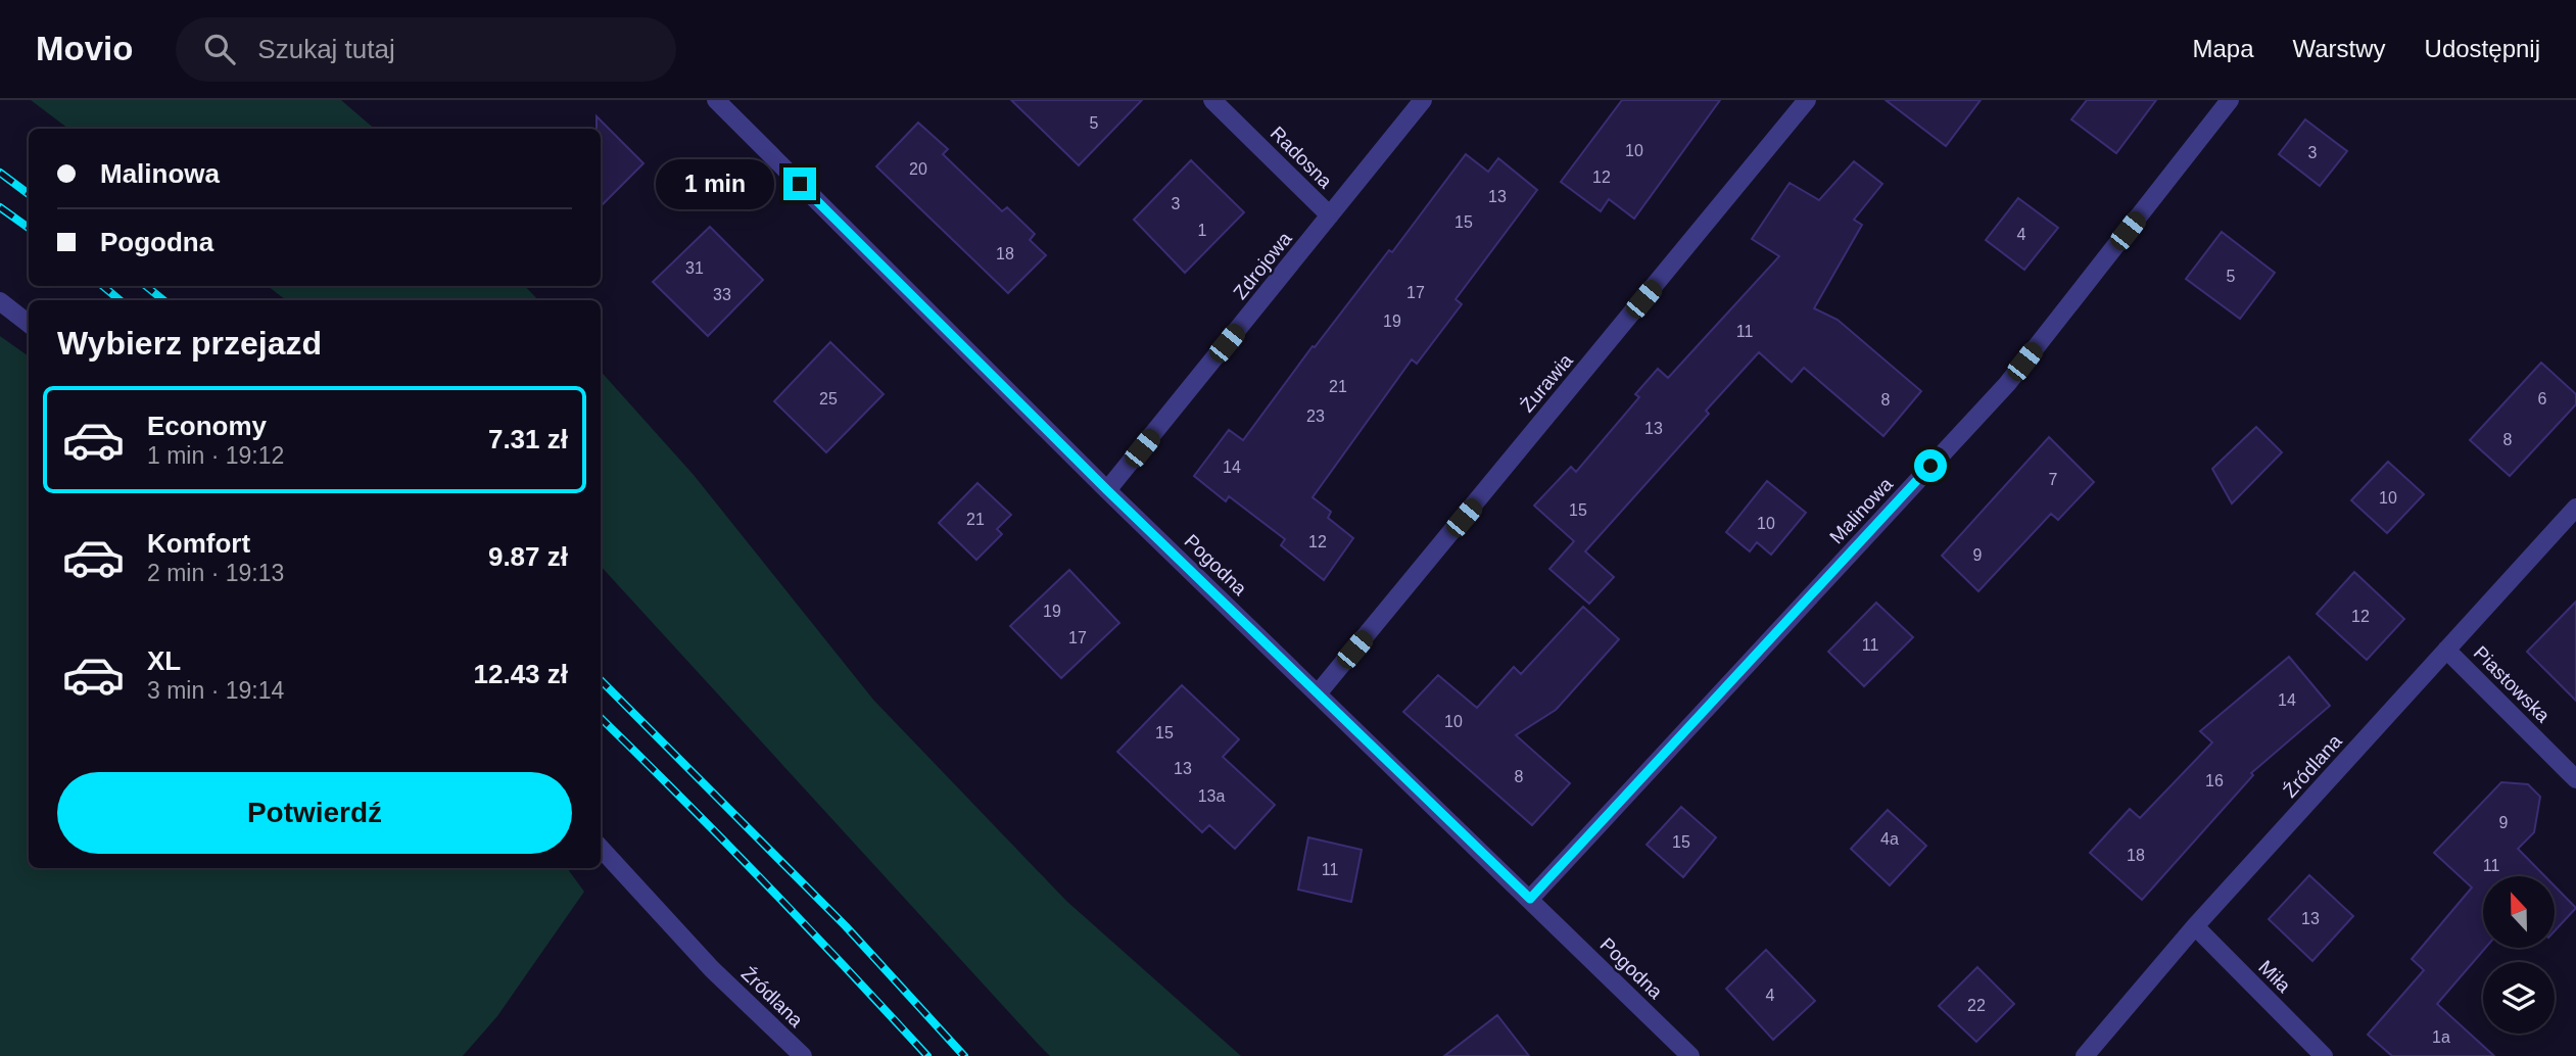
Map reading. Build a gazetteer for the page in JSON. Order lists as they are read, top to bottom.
{
  "streets": {
    "street": [
      "Radosna",
      "Zdrojowa",
      "Żurawia",
      "Malinowa",
      "Pogodna",
      "Piastowska",
      "Źródlana",
      "Miła"
    ]
  },
  "crossings": [
    ["Radosna", "Zdrojowa"],
    ["Zdrojowa", "Pogodna"],
    ["Żurawia", "Pogodna"],
    ["Malinowa", "Pogodna"],
    ["Piastowska", "Źródlana"],
    ["Źródlana", "Miła"]
  ],
  "house_numbers": [
    "5",
    "10",
    "3",
    "20",
    "12",
    "13",
    "3",
    "15",
    "1",
    "4",
    "18",
    "31",
    "5",
    "17",
    "33",
    "19",
    "11",
    "21",
    "25",
    "6",
    "8",
    "23",
    "13",
    "8",
    "14",
    "7",
    "10",
    "15",
    "21",
    "10",
    "12",
    "9",
    "19",
    "12",
    "17",
    "11",
    "14",
    "10",
    "15",
    "13",
    "8",
    "16",
    "13a",
    "9",
    "4a",
    "15",
    "18",
    "11",
    "11",
    "13",
    "4",
    "22",
    "1a"
  ],
  "north": "top",
  "page": {
    "header": "Movio",
    "search": "Szukaj tutaj",
    "nav": ["Mapa", "Warstwy", "Udostępnij"],
    "banner": ["Malinowa", "Pogodna"],
    "bubble": "1 min",
    "heading": "Wybierz przejazd",
    "list": [
      {
        "name": "Economy",
        "note": "1 min · 19:12",
        "value": "7.31 zł"
      },
      {
        "name": "Komfort",
        "note": "2 min · 19:13",
        "value": "9.87 zł"
      },
      {
        "name": "XL",
        "note": "3 min · 19:14",
        "value": "12.43 zł"
      }
    ],
    "buttons": "Potwierdź"
  }
}
